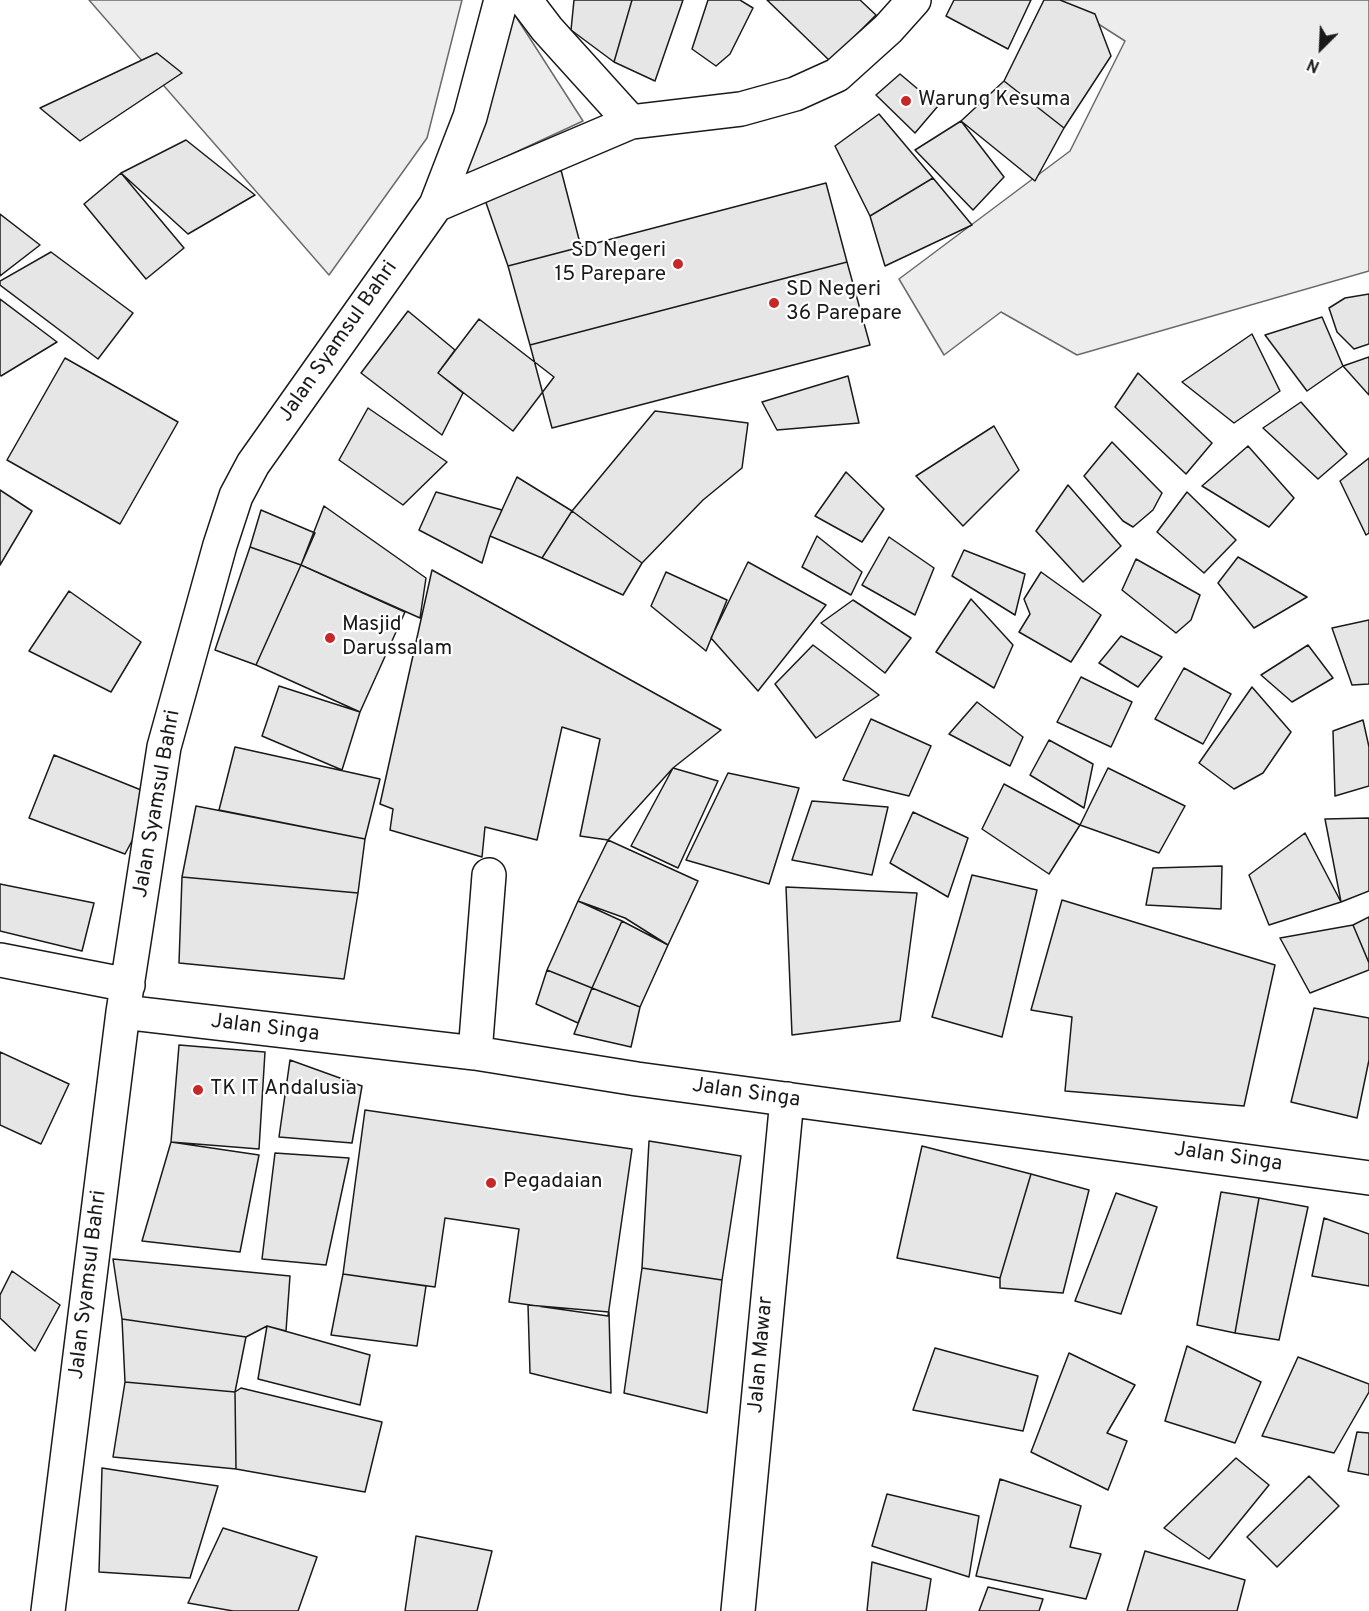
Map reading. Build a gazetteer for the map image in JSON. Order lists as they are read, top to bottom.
{
  "streets": {
    "street": ["Jalan Syamsul Bahri", "Jalan Singa", "Jalan Mawar"]
  },
  "crossings": [
    ["Jalan Syamsul Bahri", "Jalan Singa"],
    ["Jalan Singa", "Jalan Mawar"]
  ],
  "places": [
    "Warung Kesuma",
    "SD Negeri 15 Parepare",
    "SD Negeri 36 Parepare",
    "Masjid Darussalam",
    "TK IT Andalusia",
    "Pegadaian"
  ],
  "north": "bottom left"
}
